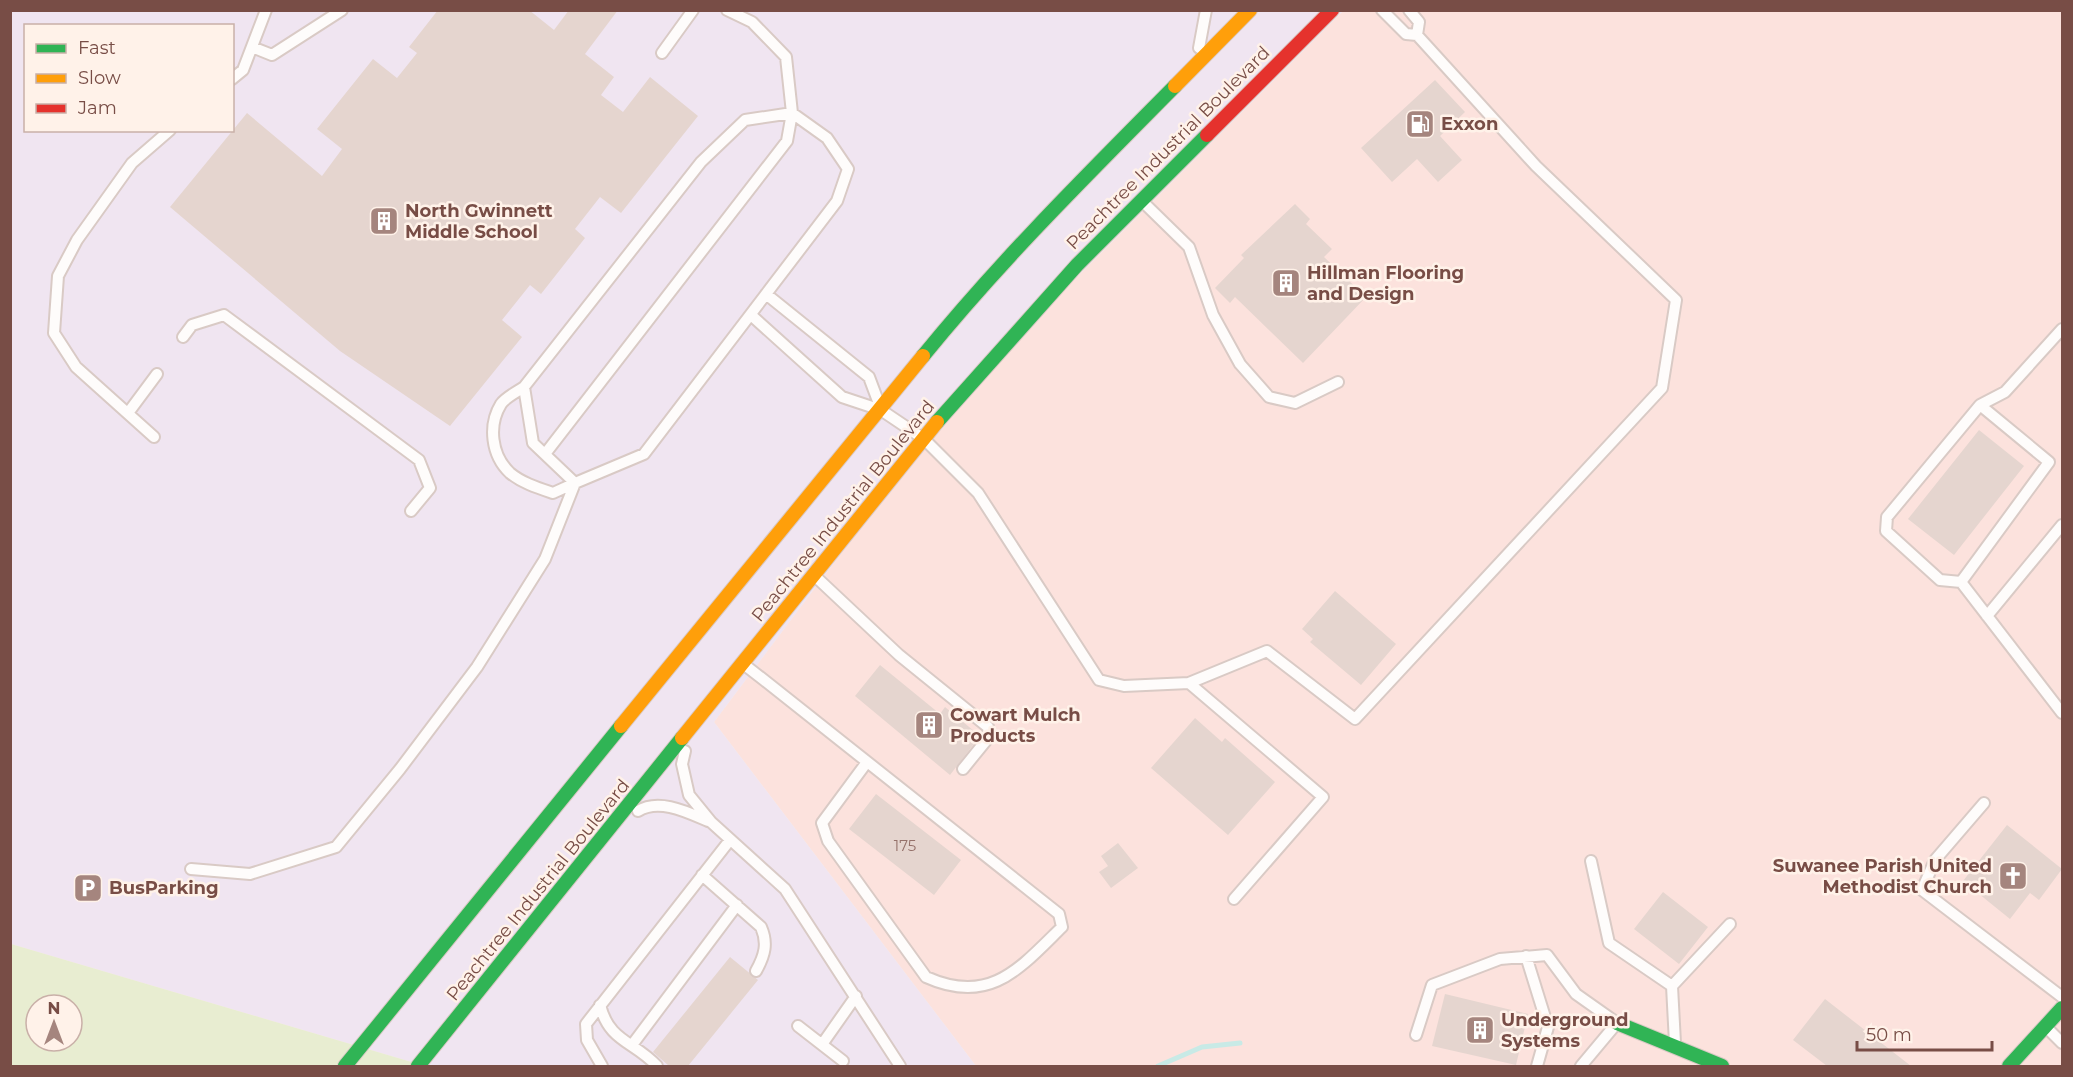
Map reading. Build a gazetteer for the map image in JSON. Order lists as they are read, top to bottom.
{
  "streets": {
    "main road": ["Peachtree Industrial Boulevard"]
  },
  "places": {
    "fuel station": ["Exxon"],
    "building": [
      "North Gwinnett Middle School",
      "Hillman Flooring and Design",
      "Cowart Mulch Products",
      "Underground Systems"
    ],
    "church": ["Suwanee Parish United Methodist Church"],
    "parking": ["BusParking"]
  },
  "house_numbers": ["175"],
  "legend": ["Fast", "Slow", "Jam"],
  "scale_bar": "50 m",
  "north": "top"
}
